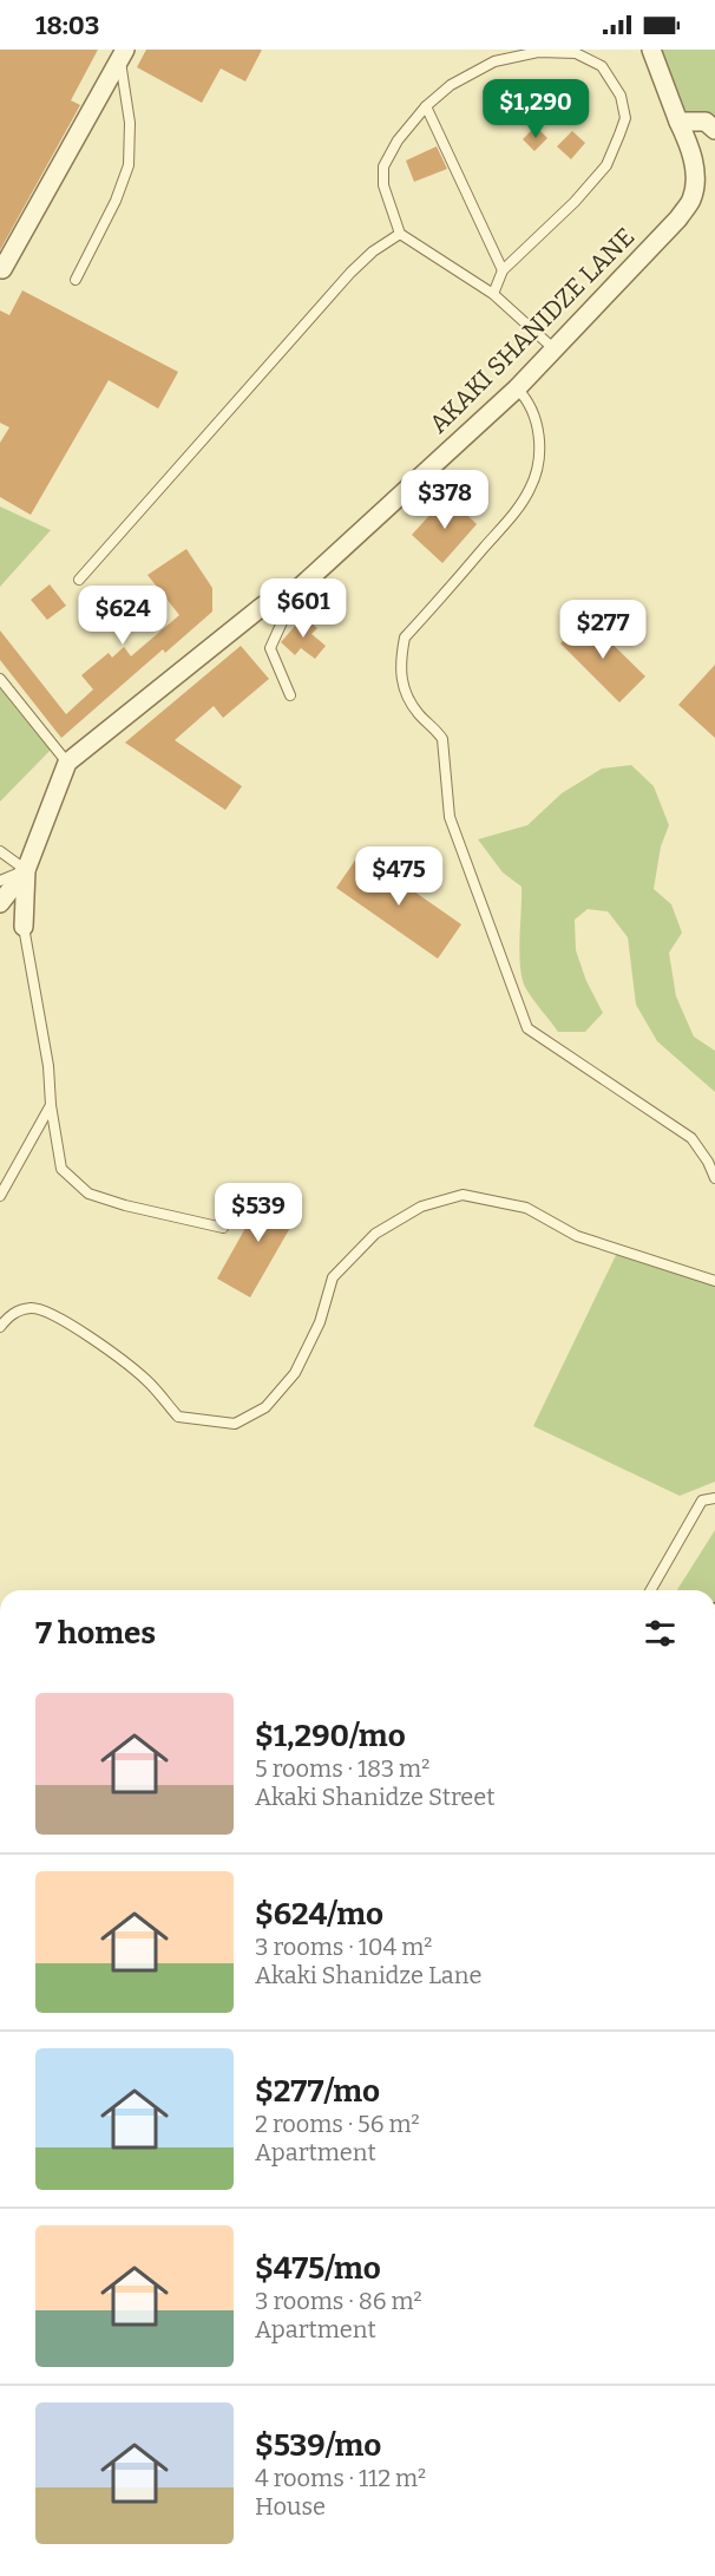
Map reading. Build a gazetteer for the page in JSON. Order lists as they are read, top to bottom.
{
  "streets": {
    "street": ["AKAKI SHANIDZE LANE"]
  },
  "page": {
    "status": "18:03",
    "price": [
      "$1,290",
      "$378",
      "$601",
      "$624",
      "$277",
      "$475",
      "$539"
    ],
    "heading": "7 homes",
    "list": [
      {
        "name": "$1,290/mo",
        "note": "5 rooms · 183 m² · Akaki Shanidze Street"
      },
      {
        "name": "$624/mo",
        "note": "3 rooms · 104 m² · Akaki Shanidze Lane"
      },
      {
        "name": "$277/mo",
        "note": "2 rooms · 56 m² · Apartment"
      },
      {
        "name": "$475/mo",
        "note": "3 rooms · 86 m² · Apartment"
      },
      {
        "name": "$539/mo",
        "note": "4 rooms · 112 m² · House"
      }
    ]
  }
}
